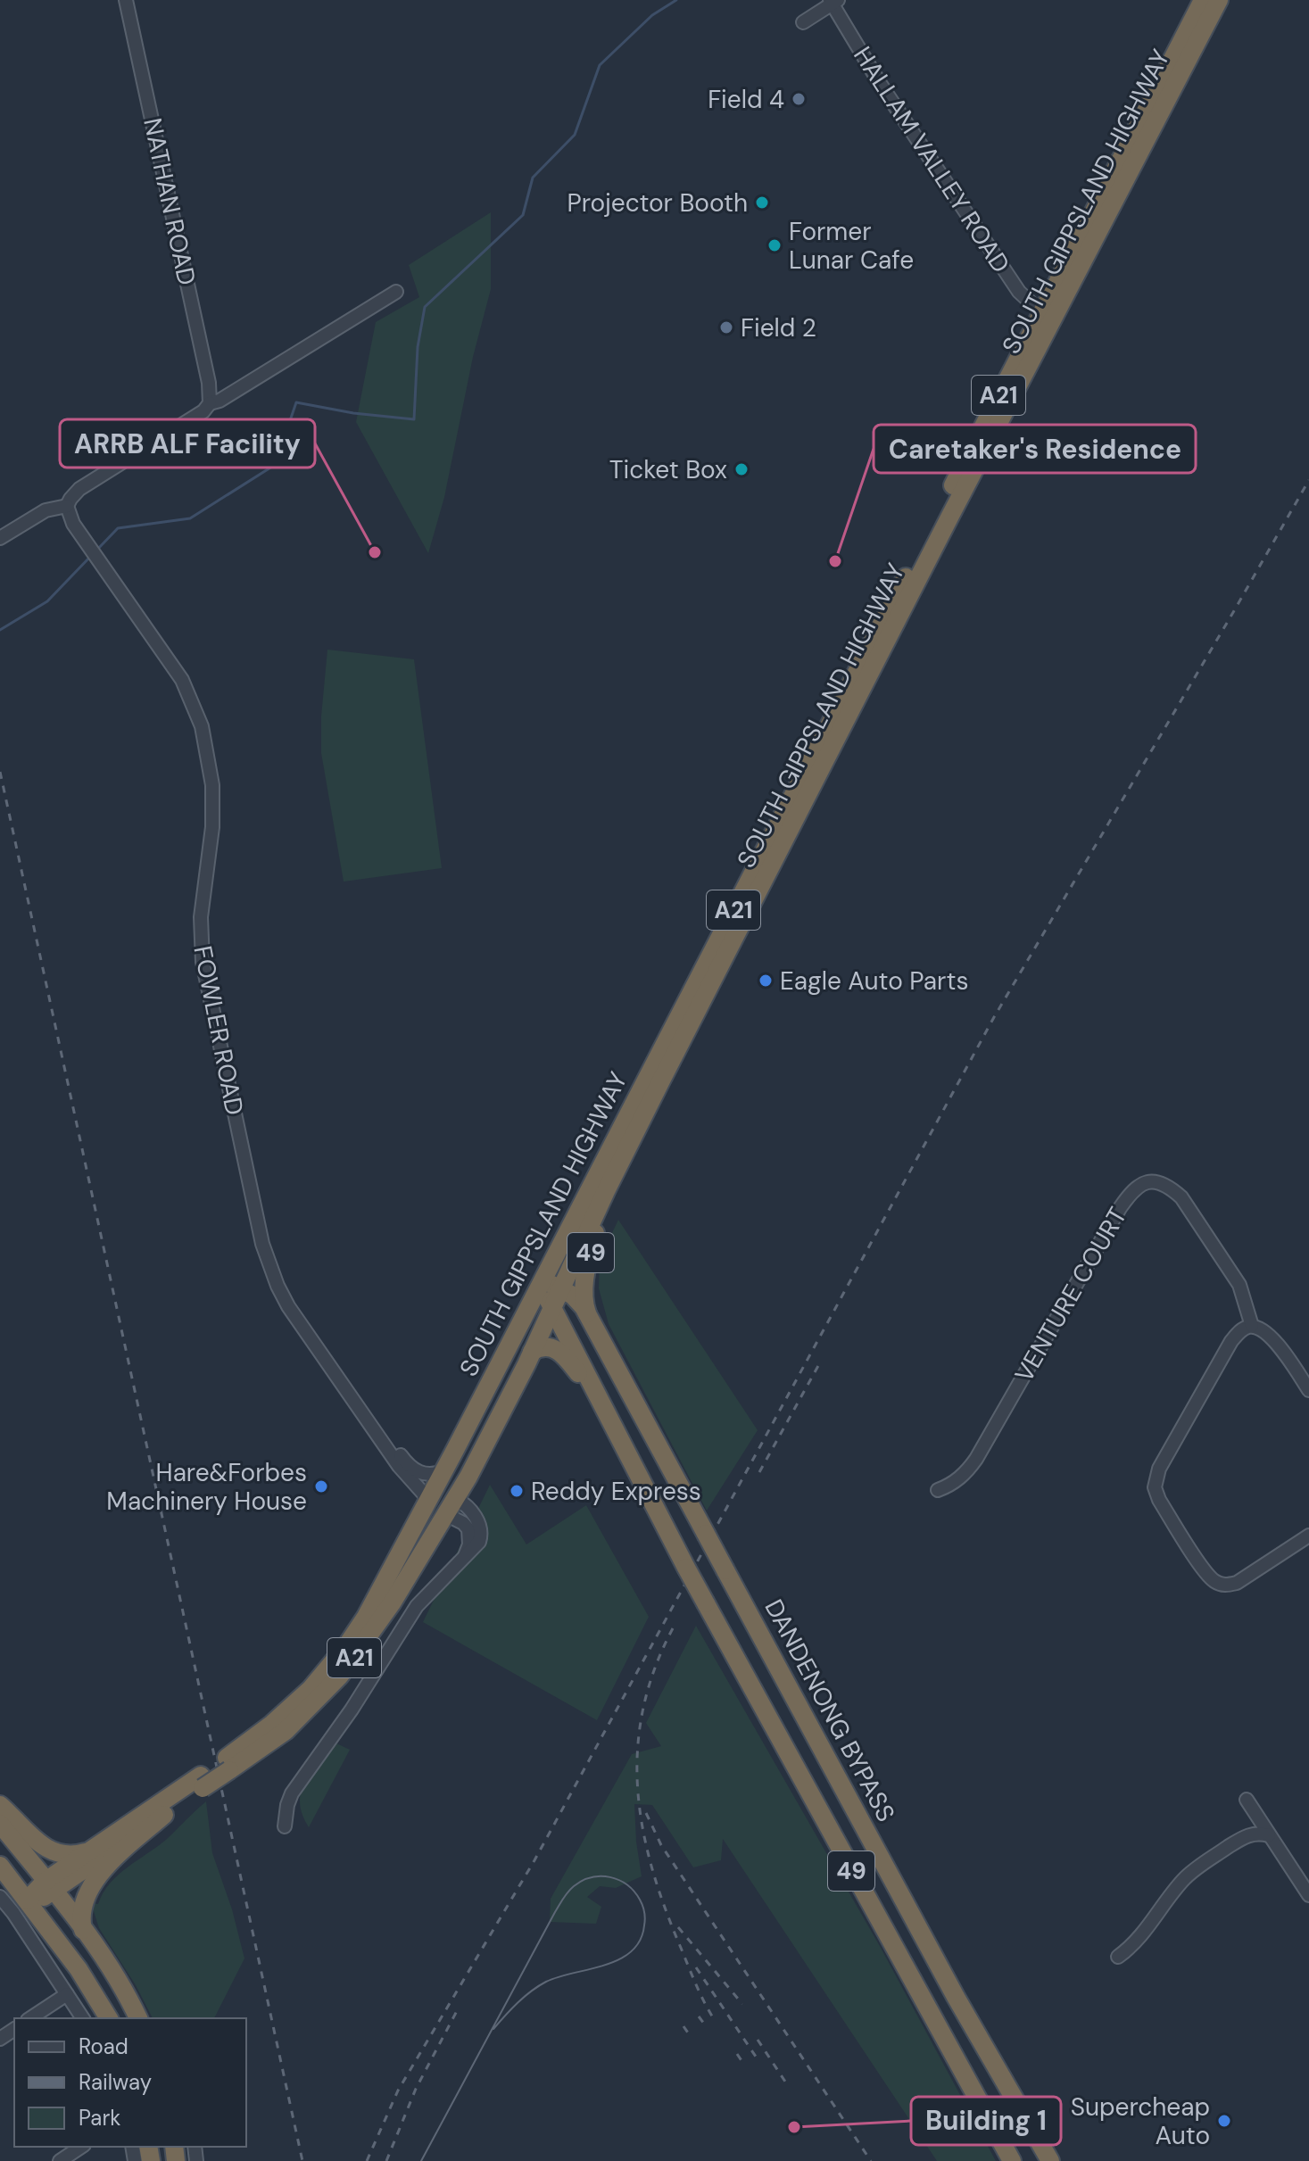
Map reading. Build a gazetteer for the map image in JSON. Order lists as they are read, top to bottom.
{
  "streets": {
    "highway": [
      "SOUTH GIPPSLAND HIGHWAY",
      "A21",
      "49",
      "DANDENONG BYPASS"
    ],
    "street": [
      "HALLAM VALLEY ROAD",
      "NATHAN ROAD",
      "FOWLER ROAD",
      "VENTURE COURT"
    ]
  },
  "crossings": [
    ["HALLAM VALLEY ROAD", "SOUTH GIPPSLAND HIGHWAY"],
    ["SOUTH GIPPSLAND HIGHWAY", "FOWLER ROAD"],
    ["SOUTH GIPPSLAND HIGHWAY", "49"],
    ["SOUTH GIPPSLAND HIGHWAY", "DANDENONG BYPASS"],
    ["49", "DANDENONG BYPASS"]
  ],
  "places": [
    "Field 4",
    "Projector Booth",
    "Former Lunar Cafe",
    "Field 2",
    "Ticket Box",
    "ARRB ALF Facility",
    "Caretaker's Residence",
    "Eagle Auto Parts",
    "Hare&Forbes Machinery House",
    "Reddy Express",
    "Supercheap Auto",
    "Building 1"
  ],
  "legend": ["Road", "Railway", "Park"]
}
